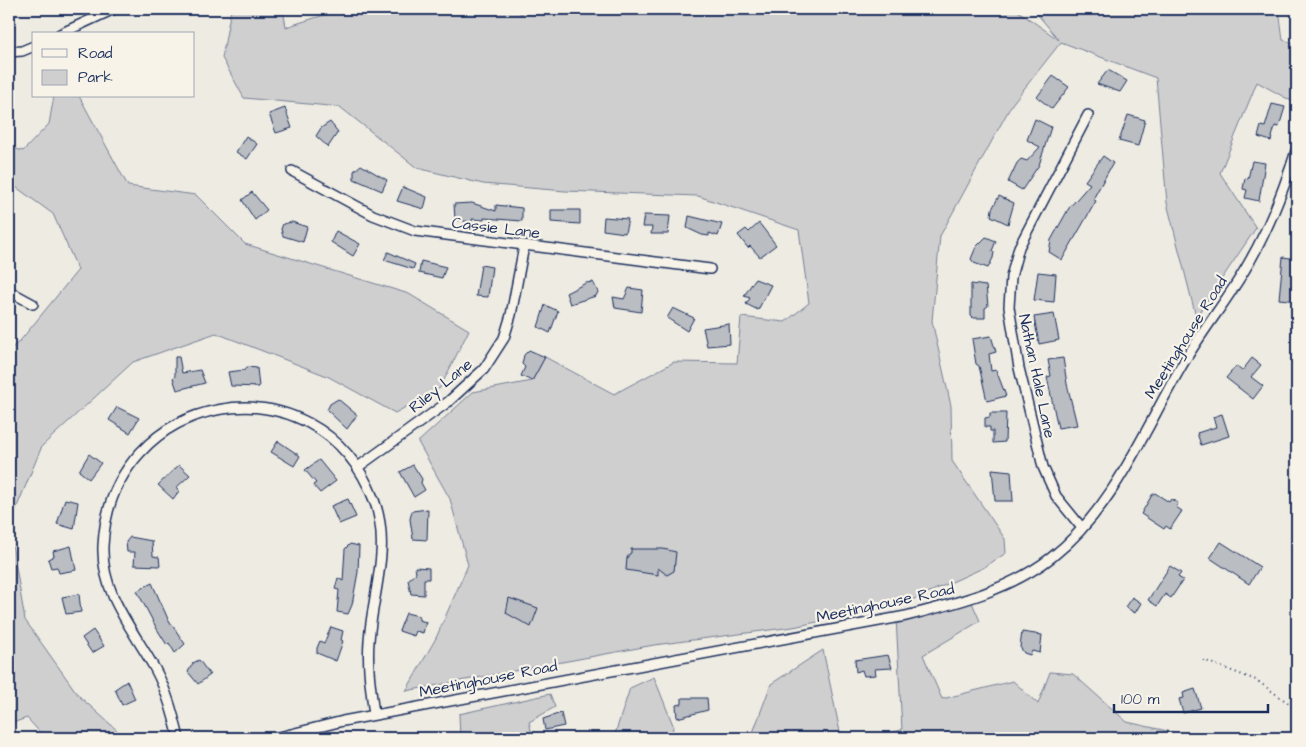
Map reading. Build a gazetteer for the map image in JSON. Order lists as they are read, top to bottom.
{
  "streets": {
    "street": [
      "Cassie Lane",
      "Meetinghouse Road",
      "Nathan Hale Lane",
      "Riley Lane"
    ]
  },
  "crossings": [
    ["Cassie Lane", "Riley Lane"],
    ["Meetinghouse Road", "Nathan Hale Lane"]
  ],
  "legend": ["Road", "Park"],
  "scale_bar": "100 m"
}
